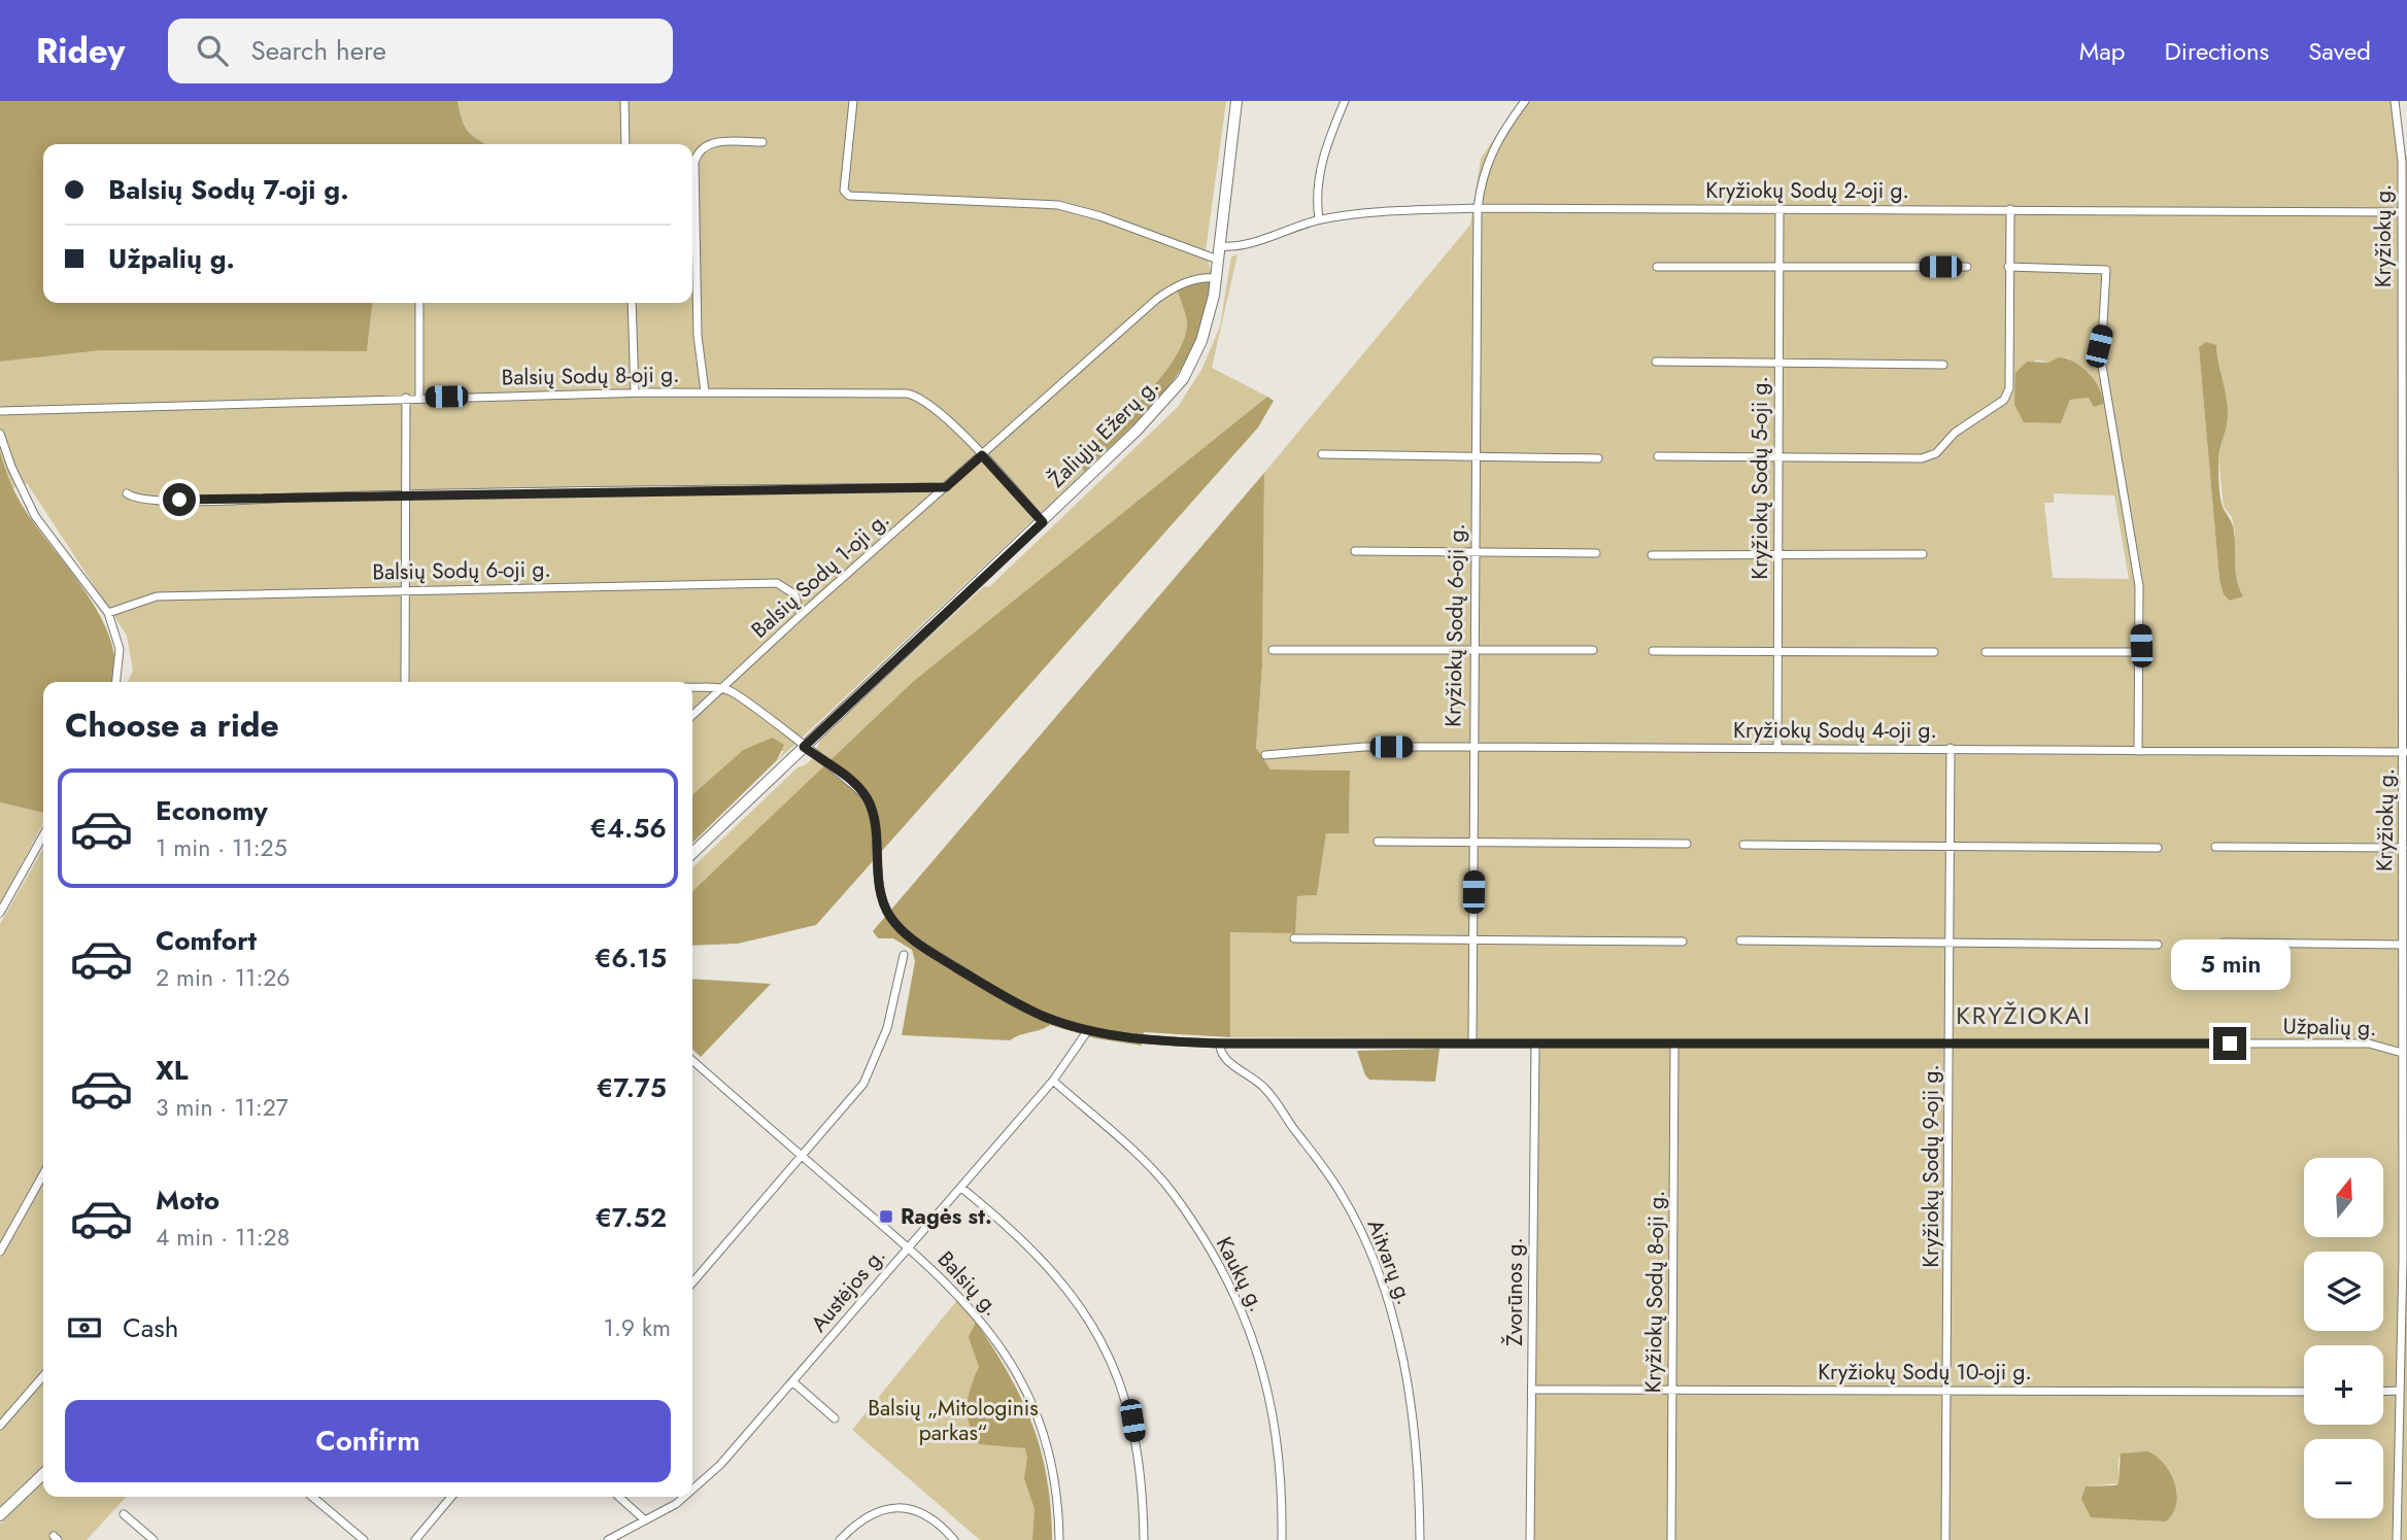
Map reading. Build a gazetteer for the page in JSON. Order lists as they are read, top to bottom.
{
  "streets": {
    "main road": ["Žaliųjų Ežerų g."],
    "street": [
      "Kryžiokų Sodų 2-oji g.",
      "Kryžiokų g.",
      "Balsių Sodų 8-oji g.",
      "Kryžiokų Sodų 5-oji g.",
      "Balsių Sodų 6-oji g.",
      "Balsių Sodų 1-oji g.",
      "Kryžiokų Sodų 6-oji g.",
      "Kryžiokų Sodų 4-oji g.",
      "Užpalių g.",
      "Kryžiokų Sodų 9-oji g.",
      "Aitvarų g.",
      "Kaukų g.",
      "Balsių g.",
      "Austėjos g.",
      "Žvorūnos g.",
      "Kryžiokų Sodų 8-oji g.",
      "Kryžiokų Sodų 10-oji g."
    ]
  },
  "crossings": [
    ["Kryžiokų Sodų 2-oji g.", "Kryžiokų g."],
    ["Kryžiokų Sodų 2-oji g.", "Žaliųjų Ežerų g."],
    ["Kryžiokų Sodų 2-oji g.", "Kryžiokų Sodų 5-oji g."],
    ["Kryžiokų Sodų 2-oji g.", "Kryžiokų Sodų 6-oji g."],
    ["Kryžiokų g.", "Kryžiokų Sodų 4-oji g."],
    ["Kryžiokų g.", "Užpalių g."],
    ["Balsių Sodų 8-oji g.", "Žaliųjų Ežerų g."],
    ["Balsių Sodų 8-oji g.", "Balsių Sodų 1-oji g."],
    ["Žaliųjų Ežerų g.", "Balsių Sodų 1-oji g."],
    ["Žaliųjų Ežerų g.", "Užpalių g."],
    ["Kryžiokų Sodų 5-oji g.", "Kryžiokų Sodų 4-oji g."],
    ["Balsių Sodų 6-oji g.", "Balsių Sodų 1-oji g."],
    ["Balsių Sodų 1-oji g.", "Užpalių g."],
    ["Kryžiokų Sodų 6-oji g.", "Kryžiokų Sodų 4-oji g."],
    ["Kryžiokų Sodų 6-oji g.", "Užpalių g."],
    ["Kryžiokų Sodų 4-oji g.", "Kryžiokų Sodų 9-oji g."],
    ["Užpalių g.", "Kryžiokų Sodų 9-oji g."],
    ["Užpalių g.", "Aitvarų g."],
    ["Užpalių g.", "Austėjos g."],
    ["Užpalių g.", "Žvorūnos g."],
    ["Užpalių g.", "Kryžiokų Sodų 8-oji g."],
    ["Kryžiokų Sodų 9-oji g.", "Kryžiokų Sodų 10-oji g."],
    ["Kaukų g.", "Austėjos g."],
    ["Balsių g.", "Austėjos g."],
    ["Žvorūnos g.", "Kryžiokų Sodų 10-oji g."],
    ["Kryžiokų Sodų 8-oji g.", "Kryžiokų Sodų 10-oji g."]
  ],
  "districts": ["KRYŽIOKAI"],
  "parks": ["Balsių „Mitologinis parkas“"],
  "places": {
    "transit": ["Ragės st."]
  },
  "north": "top",
  "page": {
    "header": "Ridey",
    "search": "Search here",
    "nav": ["Map", "Directions", "Saved"],
    "banner": ["Balsių Sodų 7-oji g.", "Užpalių g."],
    "heading": "Choose a ride",
    "list": [
      {
        "name": "Economy",
        "note": "1 min · 11:25",
        "value": "€4.56"
      },
      {
        "name": "Comfort",
        "note": "2 min · 11:26",
        "value": "€6.15"
      },
      {
        "name": "XL",
        "note": "3 min · 11:27",
        "value": "€7.75"
      },
      {
        "name": "Moto",
        "note": "4 min · 11:28",
        "value": "€7.52"
      }
    ],
    "bubble": "5 min",
    "map_buttons": ["+", "−"],
    "pay": ["Cash", "1.9 km"],
    "buttons": "Confirm"
  }
}
